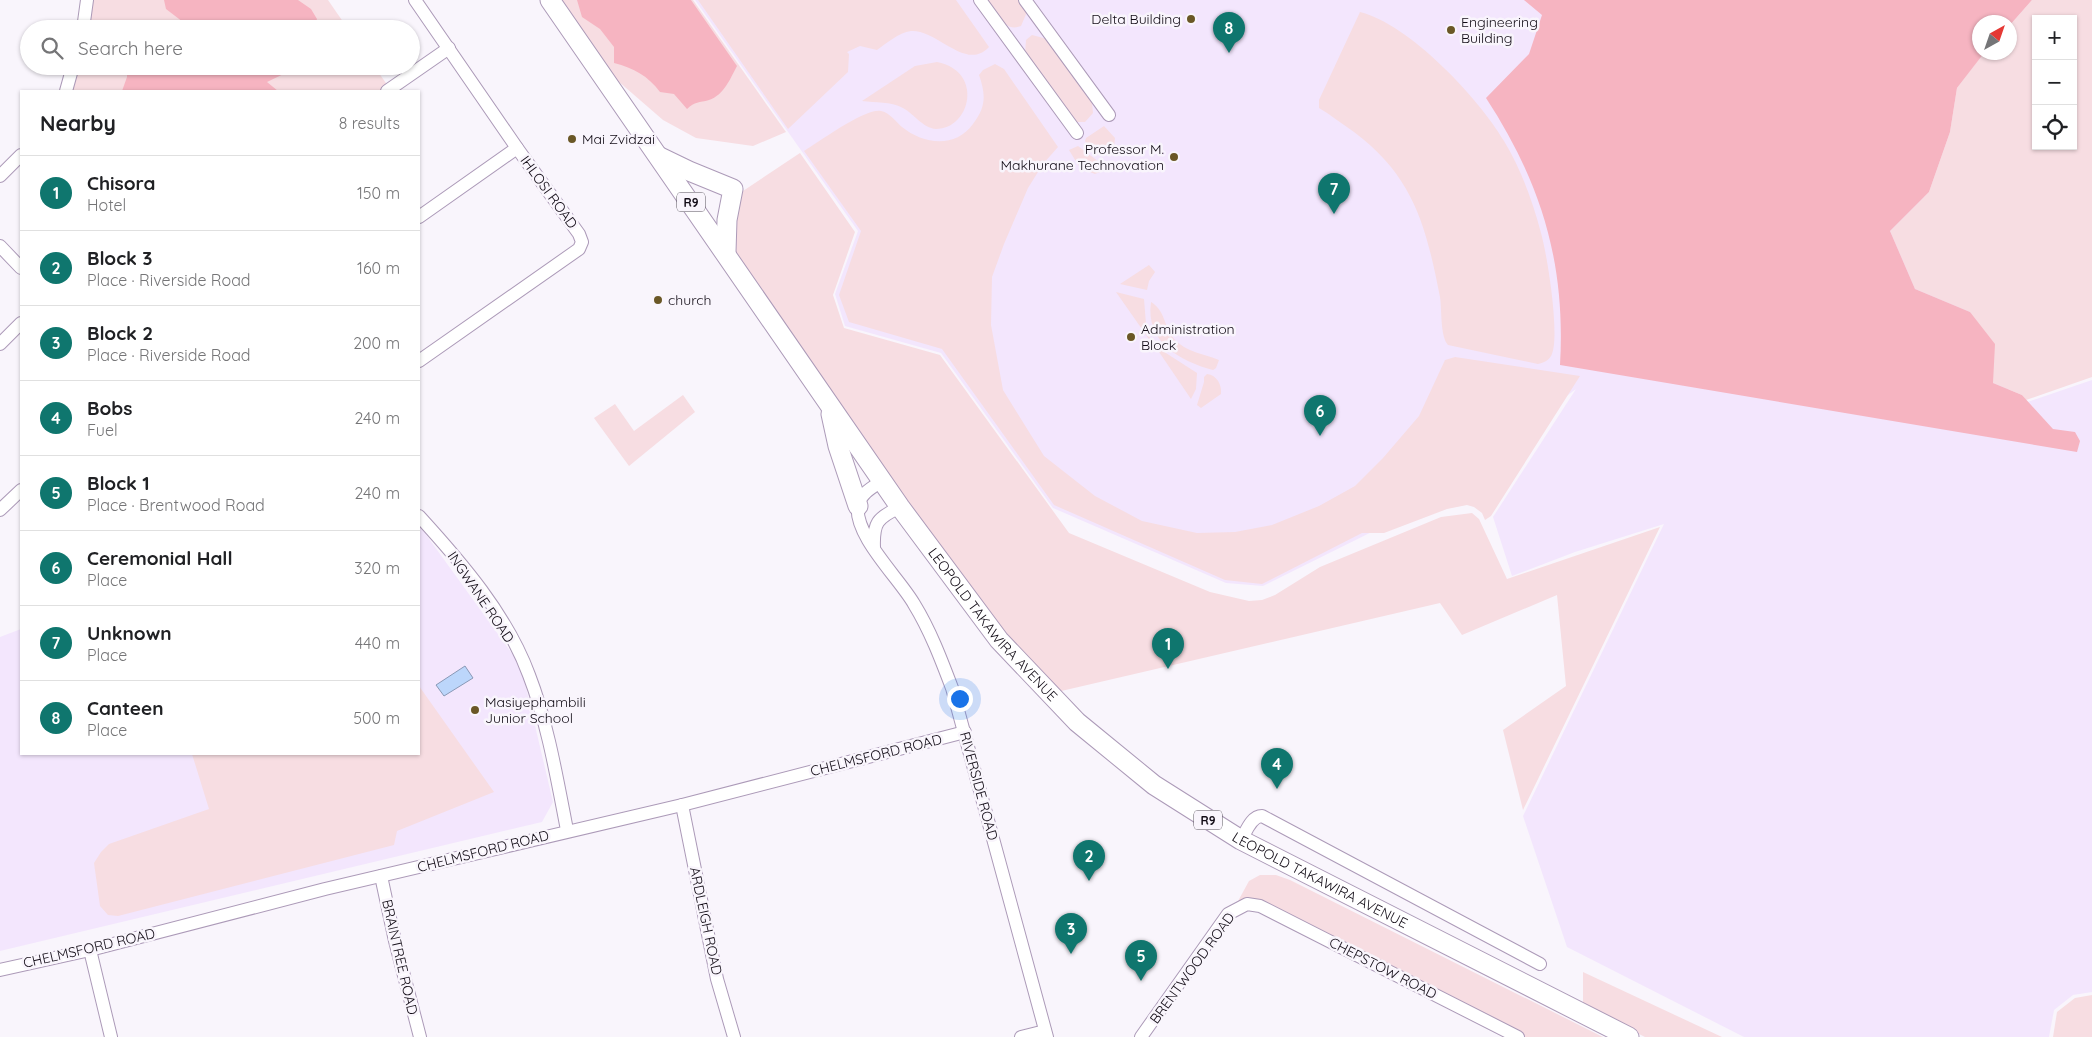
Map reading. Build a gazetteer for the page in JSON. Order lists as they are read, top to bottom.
{
  "streets": {
    "highway": ["R9", "LEOPOLD TAKAWIRA AVENUE"],
    "street": [
      "IHLOSI ROAD",
      "INGWANE ROAD",
      "CHELMSFORD ROAD",
      "RIVERSIDE ROAD",
      "ARDLEIGH ROAD",
      "BRAINTREE ROAD",
      "BRENTWOOD ROAD",
      "CHEPSTOW ROAD"
    ]
  },
  "crossings": [
    ["INGWANE ROAD", "CHELMSFORD ROAD"],
    ["CHELMSFORD ROAD", "RIVERSIDE ROAD"],
    ["CHELMSFORD ROAD", "ARDLEIGH ROAD"],
    ["CHELMSFORD ROAD", "BRAINTREE ROAD"],
    ["BRENTWOOD ROAD", "CHEPSTOW ROAD"]
  ],
  "places": [
    "Delta Building",
    "Engineering Building",
    "Mai Zvidzai",
    "Professor M. Makhurane Technovation",
    "church",
    "Administration Block",
    "Masiyephambili Junior School"
  ],
  "north": "top right",
  "page": {
    "pins": [
      "8",
      "7",
      "6",
      "1",
      "4",
      "2",
      "3",
      "5"
    ],
    "map_buttons": ["+", "−"],
    "search": "Search here",
    "heading": ["Nearby", "8 results"],
    "list": [
      {
        "mark": "1",
        "name": "Chisora",
        "note": "Hotel",
        "value": "150 m"
      },
      {
        "mark": "2",
        "name": "Block 3",
        "note": "Place · Riverside Road",
        "value": "160 m"
      },
      {
        "mark": "3",
        "name": "Block 2",
        "note": "Place · Riverside Road",
        "value": "200 m"
      },
      {
        "mark": "4",
        "name": "Bobs",
        "note": "Fuel",
        "value": "240 m"
      },
      {
        "mark": "5",
        "name": "Block 1",
        "note": "Place · Brentwood Road",
        "value": "240 m"
      },
      {
        "mark": "6",
        "name": "Ceremonial Hall",
        "note": "Place",
        "value": "320 m"
      },
      {
        "mark": "7",
        "name": "Unknown",
        "note": "Place",
        "value": "440 m"
      },
      {
        "mark": "8",
        "name": "Canteen",
        "note": "Place",
        "value": "500 m"
      }
    ]
  }
}
